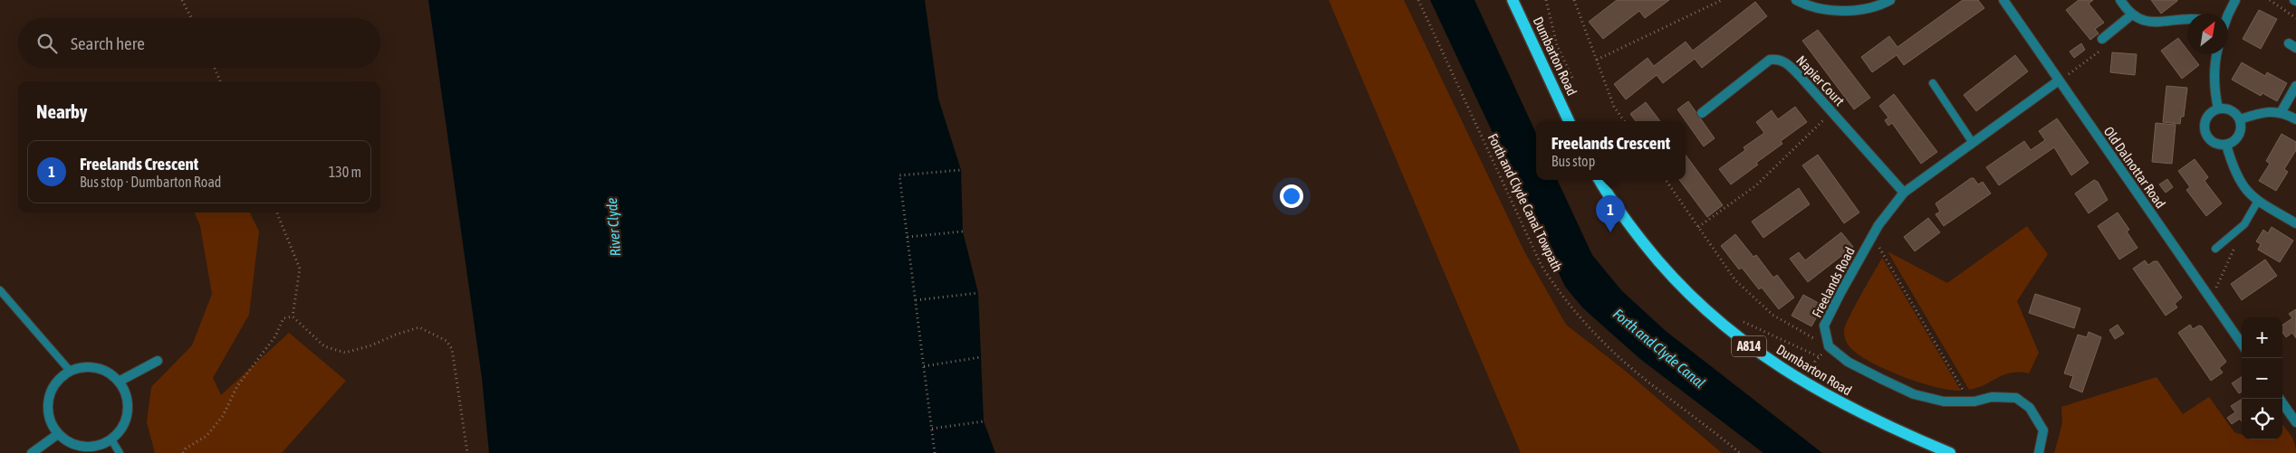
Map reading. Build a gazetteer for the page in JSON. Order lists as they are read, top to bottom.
{
  "streets": {
    "main road": ["Dumbarton Road", "A814"],
    "street": ["Napier Court", "Old Dalnottar Road", "Freelands Road"],
    "path": ["Forth and Clyde Canal Towpath"]
  },
  "crossings": [
    ["Napier Court", "Freelands Road"],
    ["Old Dalnottar Road", "Freelands Road"]
  ],
  "water": ["River Clyde", "Forth and Clyde Canal"],
  "north": "top right",
  "page": {
    "search": "Search here",
    "heading": "Nearby",
    "popup": ["Freelands Crescent", "Bus stop"],
    "list": [
      {
        "mark": "1",
        "name": "Freelands Crescent",
        "note": "Bus stop · Dumbarton Road",
        "value": "130 m"
      }
    ],
    "pins": "1",
    "map_buttons": ["+", "−"]
  }
}
